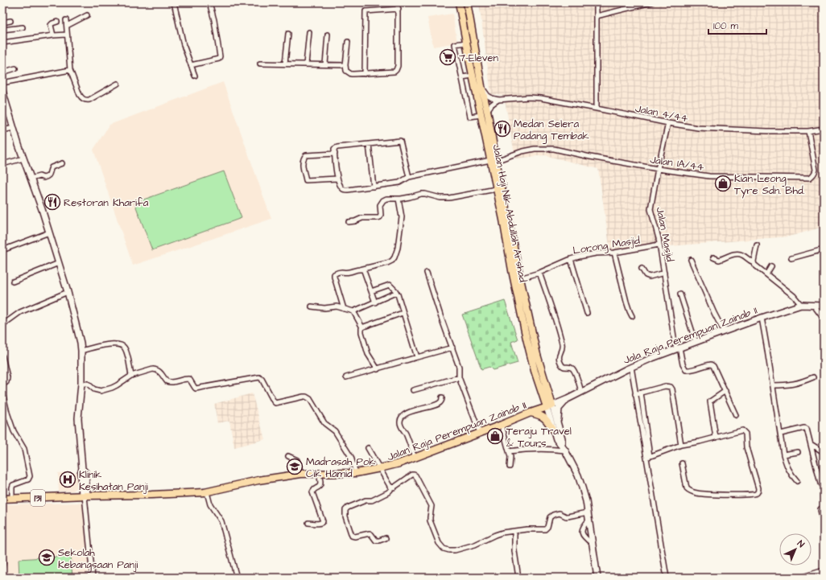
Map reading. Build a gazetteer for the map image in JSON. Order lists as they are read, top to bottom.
{
  "streets": {
    "main road": [
      "Jalan Haji Nik Abdullah Arshad",
      "Jala Raja Perempuan Zainab 11",
      "Jalan Raja Perempuan Zainab II",
      "131"
    ],
    "street": [
      "Jalan 4/44",
      "Jalan 1A/44",
      "Jalan Masjid",
      "Lorong Masjid"
    ]
  },
  "crossings": [
    ["Jalan 4/44", "Jalan 1A/44"],
    ["Jalan 4/44", "Jalan Masjid"],
    ["Jalan 1A/44", "Jalan Haji Nik Abdullah Arshad"],
    ["Jalan 1A/44", "Jalan Masjid"],
    ["Jalan Haji Nik Abdullah Arshad", "Lorong Masjid"],
    ["Jalan Haji Nik Abdullah Arshad", "Jala Raja Perempuan Zainab 11"],
    ["Jalan Haji Nik Abdullah Arshad", "Jalan Raja Perempuan Zainab II"],
    ["Jalan Masjid", "Lorong Masjid"],
    ["Jalan Masjid", "Jala Raja Perempuan Zainab 11"],
    ["Jala Raja Perempuan Zainab 11", "Jalan Raja Perempuan Zainab II"]
  ],
  "places": {
    "supermarket": ["7-Eleven"],
    "restaurant": ["Medan Selera Padang Tembak", "Restoran Kharifa"],
    "shop": ["Kian Leong Tyre Sdn. Bhd.", "Teraju Travel & Tours"],
    "school or university": ["Madrasah Pok Cik Hamid", "Sekolah Kebangsaan Panji"],
    "hospital": ["Klinik Kesihatan Panji"]
  },
  "scale_bar": "100 m",
  "north": "top right"
}
